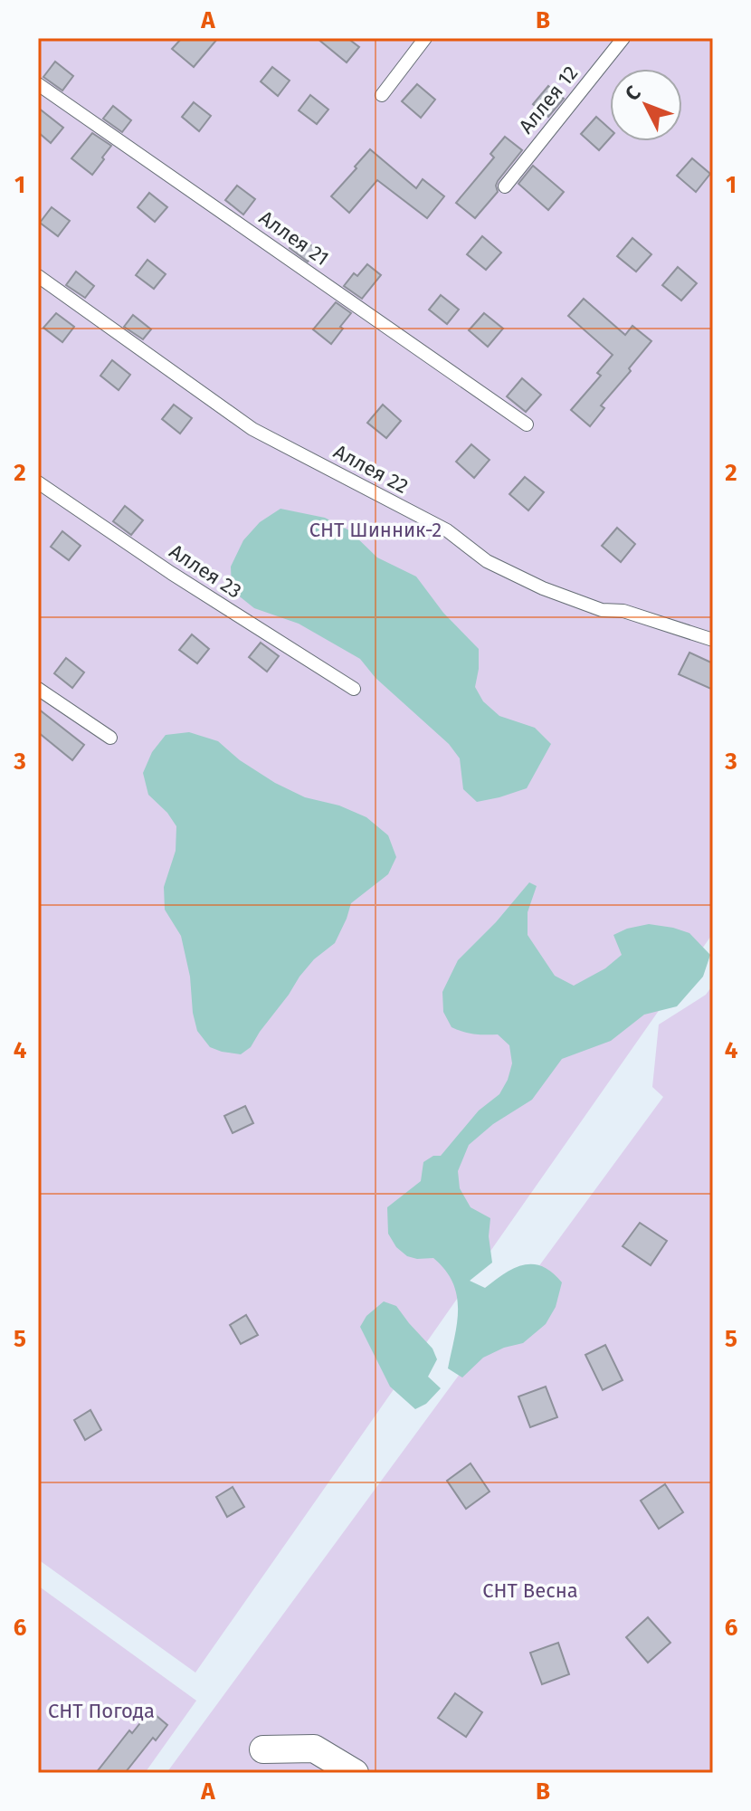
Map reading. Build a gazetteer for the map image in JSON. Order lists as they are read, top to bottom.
{
  "streets": {
    "lane": [
      "Аллея 12",
      "Аллея 21",
      "Аллея 22",
      "Аллея 23"
    ]
  },
  "parks": ["СНТ Шинник-2", "СНТ Весна", "СНТ Погода"],
  "north": "top left",
  "grid": {
    "columns": ["A", "B"],
    "rows": [
      "1",
      "2",
      "3",
      "4",
      "5",
      "6"
    ]
  }
}
